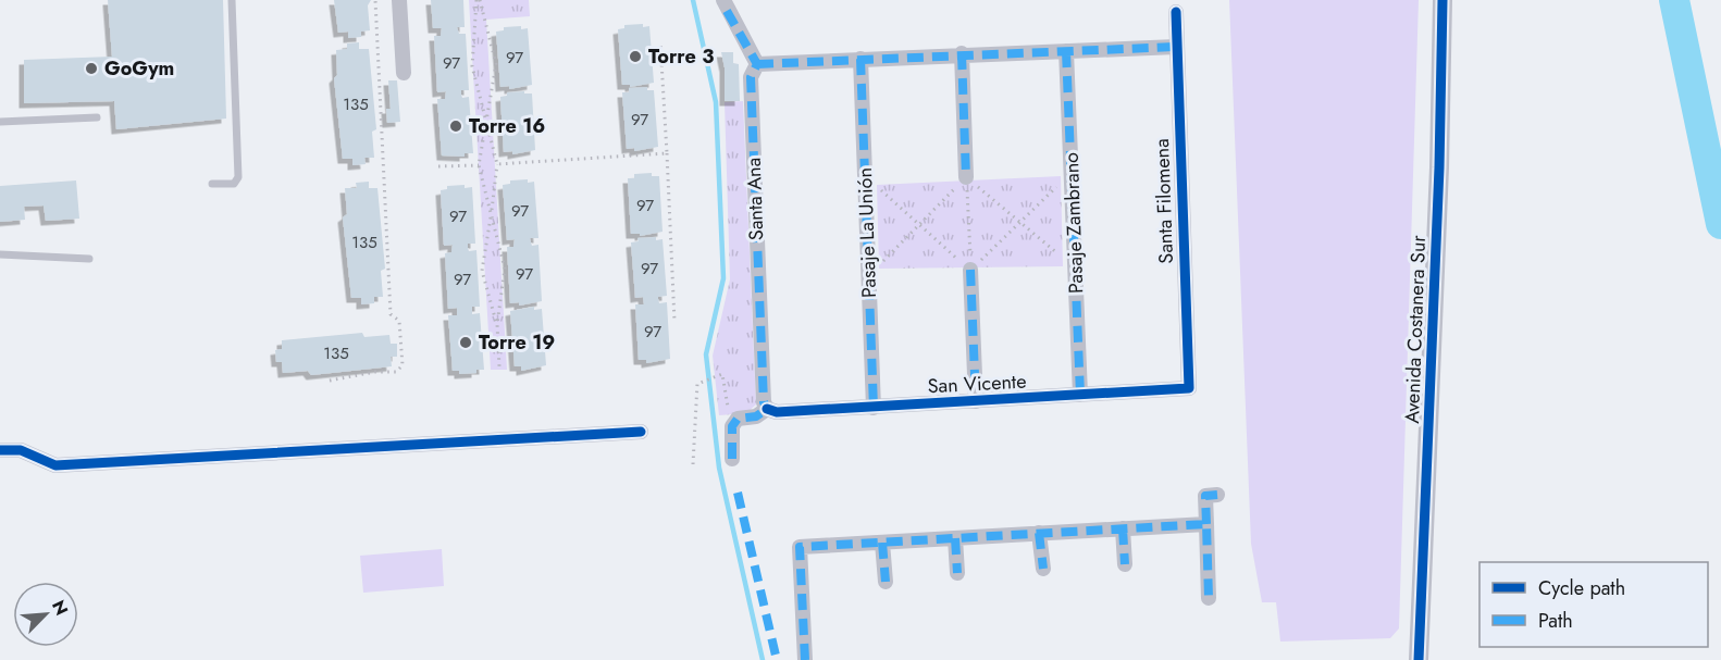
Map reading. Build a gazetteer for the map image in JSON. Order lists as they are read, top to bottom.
{
  "streets": {
    "street": [
      "Santa Ana",
      "Santa Filomena",
      "Pasaje Zambrano",
      "Pasaje La Unión",
      "Avenida Costanera Sur",
      "San Vicente"
    ]
  },
  "crossings": [
    ["Santa Ana", "San Vicente"],
    ["Santa Filomena", "San Vicente"],
    ["Pasaje Zambrano", "San Vicente"],
    ["Pasaje La Unión", "San Vicente"]
  ],
  "places": [
    "Torre 3",
    "GoGym",
    "Torre 16",
    "Torre 19"
  ],
  "house_numbers": [
    "97",
    "97",
    "135",
    "97",
    "97",
    "97",
    "97",
    "135",
    "97",
    "97",
    "97",
    "97",
    "135"
  ],
  "legend": ["Cycle path", "Path"],
  "north": "top right"
}
